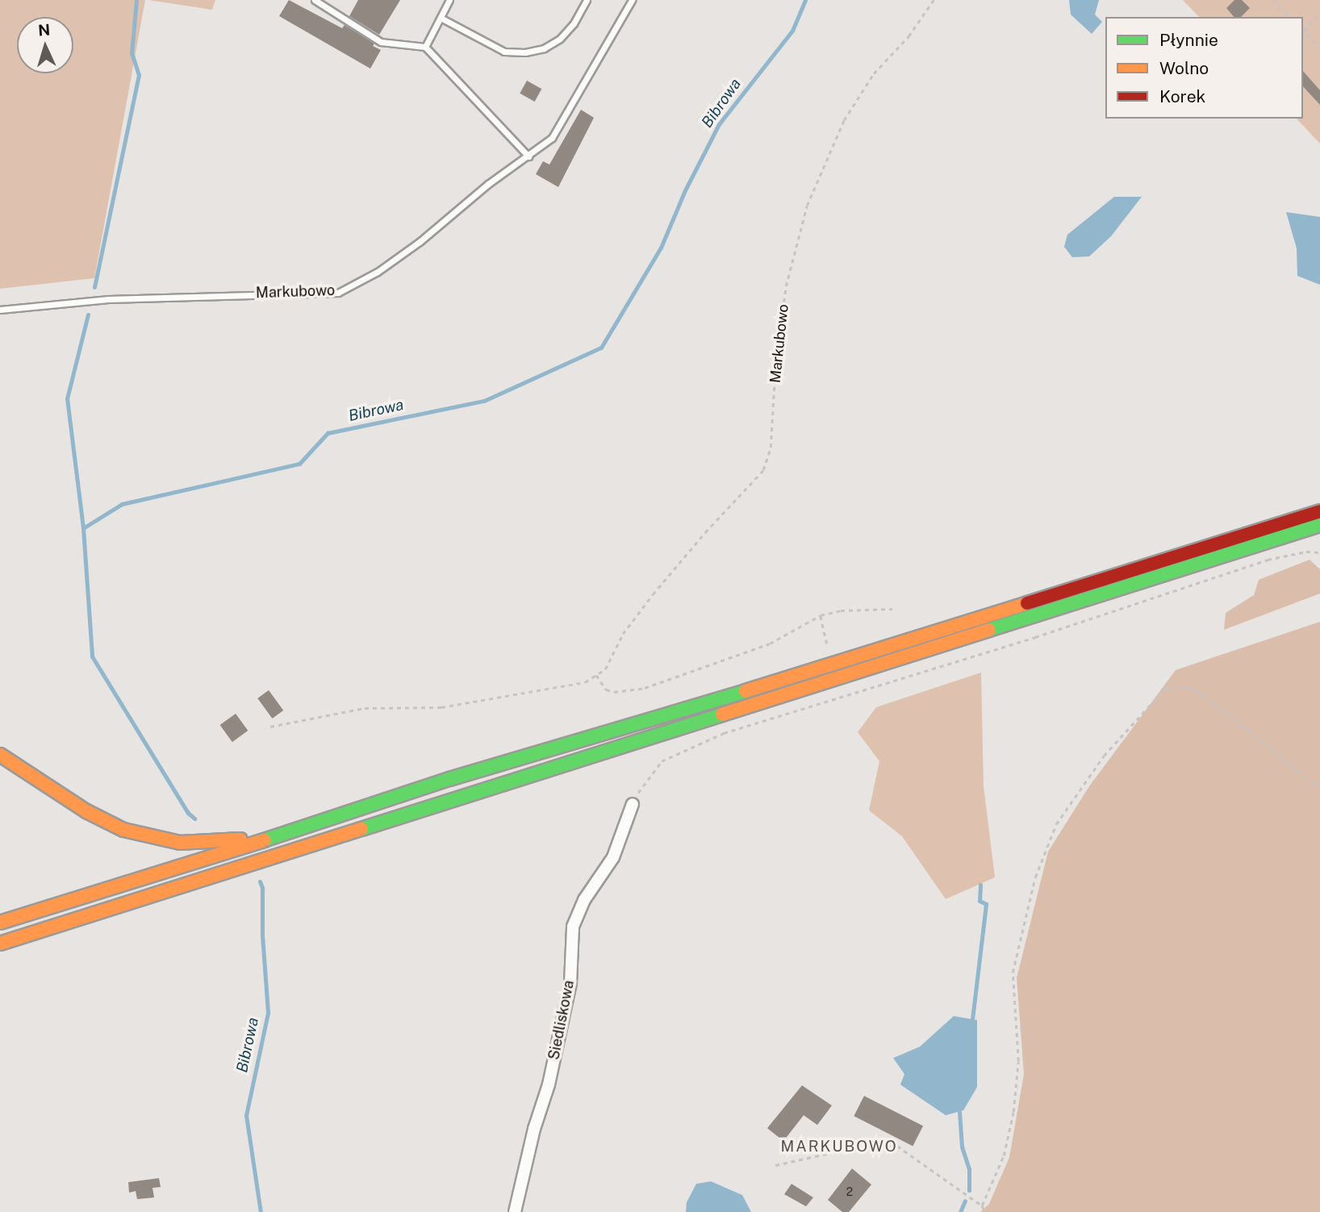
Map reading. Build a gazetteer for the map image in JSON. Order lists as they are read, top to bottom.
{
  "streets": {
    "street": ["Siedliskowa"],
    "lane": ["Markubowo"]
  },
  "districts": ["MARKUBOWO"],
  "water": ["Bibrowa"],
  "house_numbers": ["2"],
  "legend": ["Płynnie", "Wolno", "Korek"],
  "north": "top"
}
